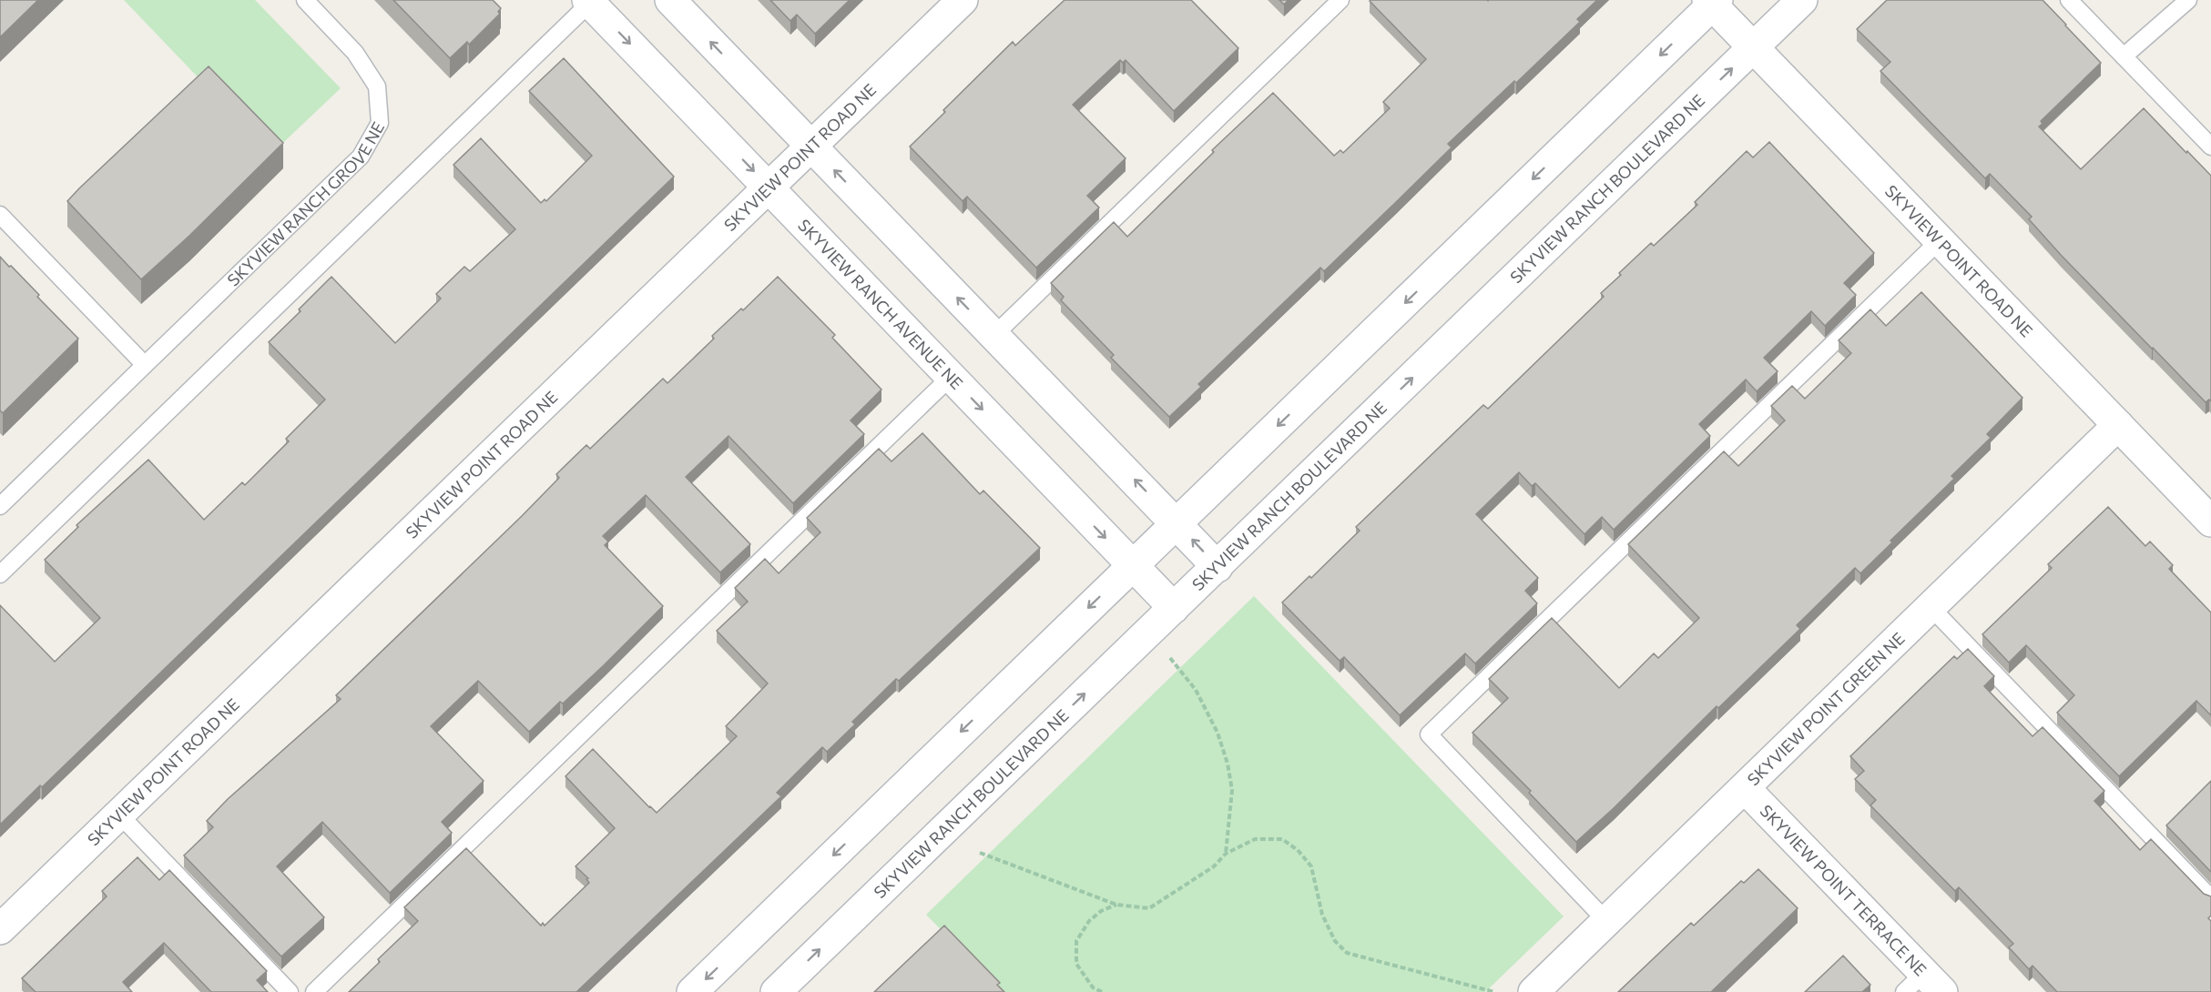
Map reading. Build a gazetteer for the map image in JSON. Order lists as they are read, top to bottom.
{
  "streets": {
    "street": [
      "SKYVIEW POINT ROAD NE",
      "SKYVIEW RANCH BOULEVARD NE",
      "SKYVIEW RANCH AVENUE NE",
      "SKYVIEW POINT GREEN NE",
      "SKYVIEW POINT TERRACE NE"
    ],
    "lane": ["SKYVIEW RANCH GROVE NE"]
  },
  "crossings": [
    ["SKYVIEW POINT ROAD NE", "SKYVIEW RANCH BOULEVARD NE"],
    ["SKYVIEW POINT ROAD NE", "SKYVIEW RANCH AVENUE NE"],
    ["SKYVIEW POINT ROAD NE", "SKYVIEW POINT GREEN NE"],
    ["SKYVIEW RANCH BOULEVARD NE", "SKYVIEW RANCH AVENUE NE"],
    ["SKYVIEW POINT GREEN NE", "SKYVIEW POINT TERRACE NE"]
  ]
}
